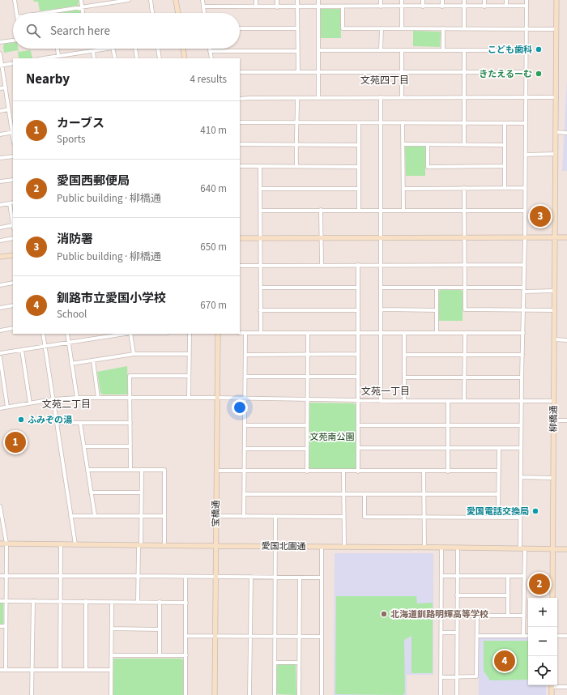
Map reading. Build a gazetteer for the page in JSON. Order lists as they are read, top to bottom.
{
  "streets": {
    "street": ["柳橋通", "宝橋通", "愛国北園通"]
  },
  "crossings": [
    ["柳橋通", "愛国北園通"],
    ["宝橋通", "愛国北園通"]
  ],
  "districts": ["文苑四丁目", "文苑一丁目", "文苑二丁目"],
  "parks": ["文苑南公園"],
  "places": [
    "こども歯科",
    "きたえるーむ",
    "ふみぞの湯",
    "愛国電話交換局",
    "北海道釧路明輝高等学校"
  ],
  "page": {
    "search": "Search here",
    "heading": ["Nearby", "4 results"],
    "list": [
      {
        "mark": "1",
        "name": "カーブス",
        "note": "Sports",
        "value": "410 m"
      },
      {
        "mark": "2",
        "name": "愛国西郵便局",
        "note": "Public building · 柳橋通",
        "value": "640 m"
      },
      {
        "mark": "3",
        "name": "消防署",
        "note": "Public building · 柳橋通",
        "value": "650 m"
      },
      {
        "mark": "4",
        "name": "釧路市立愛国小学校",
        "note": "School",
        "value": "670 m"
      }
    ],
    "pins": [
      "3",
      "1",
      "2",
      "4"
    ],
    "map_buttons": ["+", "−"]
  }
}
